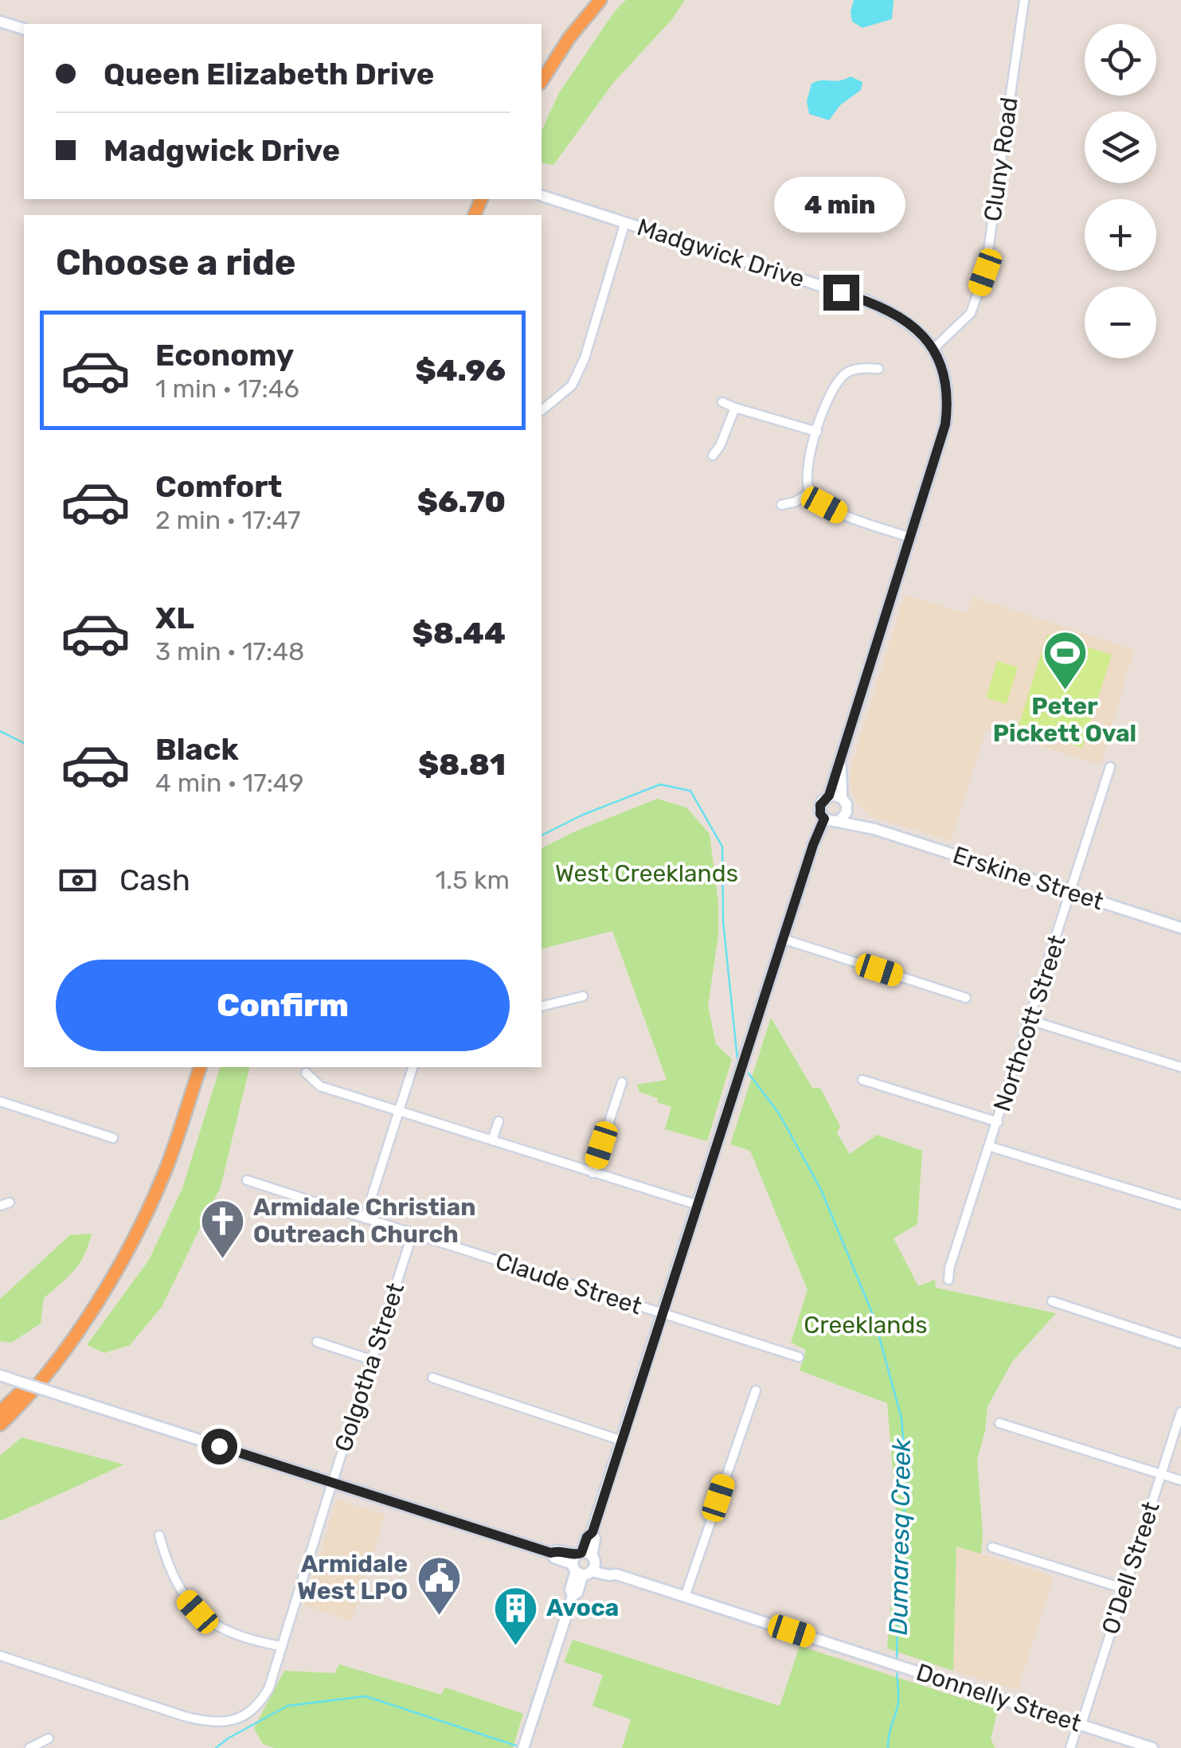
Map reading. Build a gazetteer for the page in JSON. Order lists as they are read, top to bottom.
{
  "streets": {
    "street": [
      "Cluny Road",
      "Madgwick Drive",
      "Erskine Street",
      "Northcott Street",
      "Claude Street",
      "Golgotha Street",
      "O'Dell Street",
      "Donnelly Street"
    ]
  },
  "crossings": [
    ["Cluny Road", "Madgwick Drive"],
    ["Erskine Street", "Northcott Street"],
    ["Claude Street", "Golgotha Street"],
    ["O'Dell Street", "Donnelly Street"]
  ],
  "water": ["Dumaresq Creek"],
  "parks": ["West Creeklands", "Creeklands"],
  "places": {
    "sports": ["Peter Pickett Oval"],
    "church": ["Armidale Christian Outreach Church"],
    "public building": ["Armidale West LPO"],
    "building": ["Avoca"]
  },
  "page": {
    "map_buttons": ["+", "−"],
    "banner": ["Queen Elizabeth Drive", "Madgwick Drive"],
    "bubble": "4 min",
    "heading": "Choose a ride",
    "list": [
      {
        "name": "Economy",
        "note": "1 min · 17:46",
        "value": "$4.96"
      },
      {
        "name": "Comfort",
        "note": "2 min · 17:47",
        "value": "$6.70"
      },
      {
        "name": "XL",
        "note": "3 min · 17:48",
        "value": "$8.44"
      },
      {
        "name": "Black",
        "note": "4 min · 17:49",
        "value": "$8.81"
      }
    ],
    "pay": ["Cash", "1.5 km"],
    "buttons": "Confirm"
  }
}
